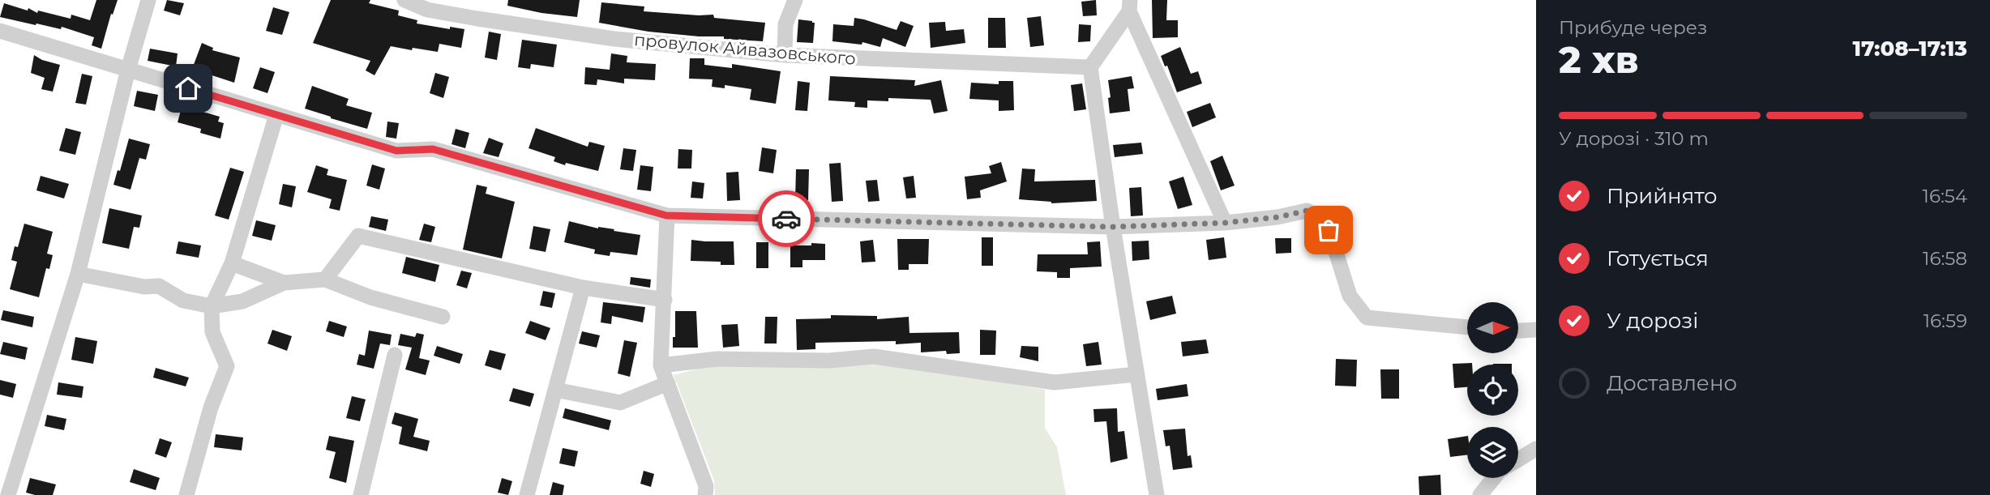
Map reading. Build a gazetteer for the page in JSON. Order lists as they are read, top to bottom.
{
  "streets": {
    "street": ["провулок Айвазовського"]
  },
  "north": "right",
  "page": {
    "heading": ["2 хв", "Прибуде через", "17:08–17:13"],
    "bar": "У дорозі · 310 m",
    "list": [
      ["Прийнято", "16:54"],
      ["Готується", "16:58"],
      ["У дорозі", "16:59"],
      "Доставлено"
    ]
  }
}
